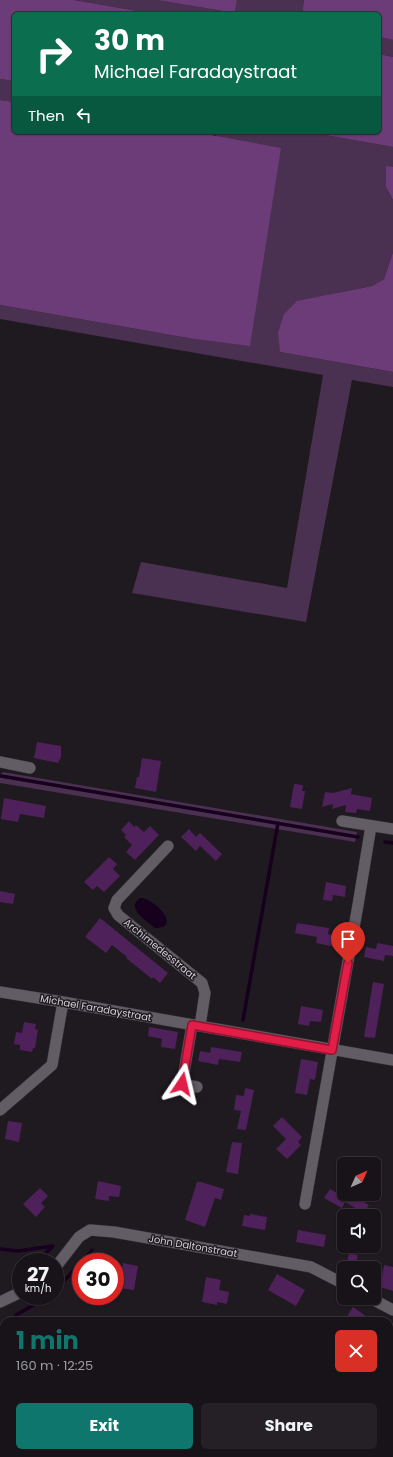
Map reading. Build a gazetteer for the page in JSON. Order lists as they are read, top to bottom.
{
  "streets": {
    "street": ["Archimedesstraat", "Michael Faradaystraat", "John Daltonstraat"]
  },
  "crossings": [
    ["Archimedesstraat", "Michael Faradaystraat"]
  ],
  "north": "top right",
  "page": {
    "turn": ["30 m", "Michael Faradaystraat"],
    "then": "Then",
    "speed": "27 km/h",
    "limit": "30",
    "heading": ["1 min", "160 m · 12:25"],
    "buttons": ["Exit", "Share"]
  }
}
